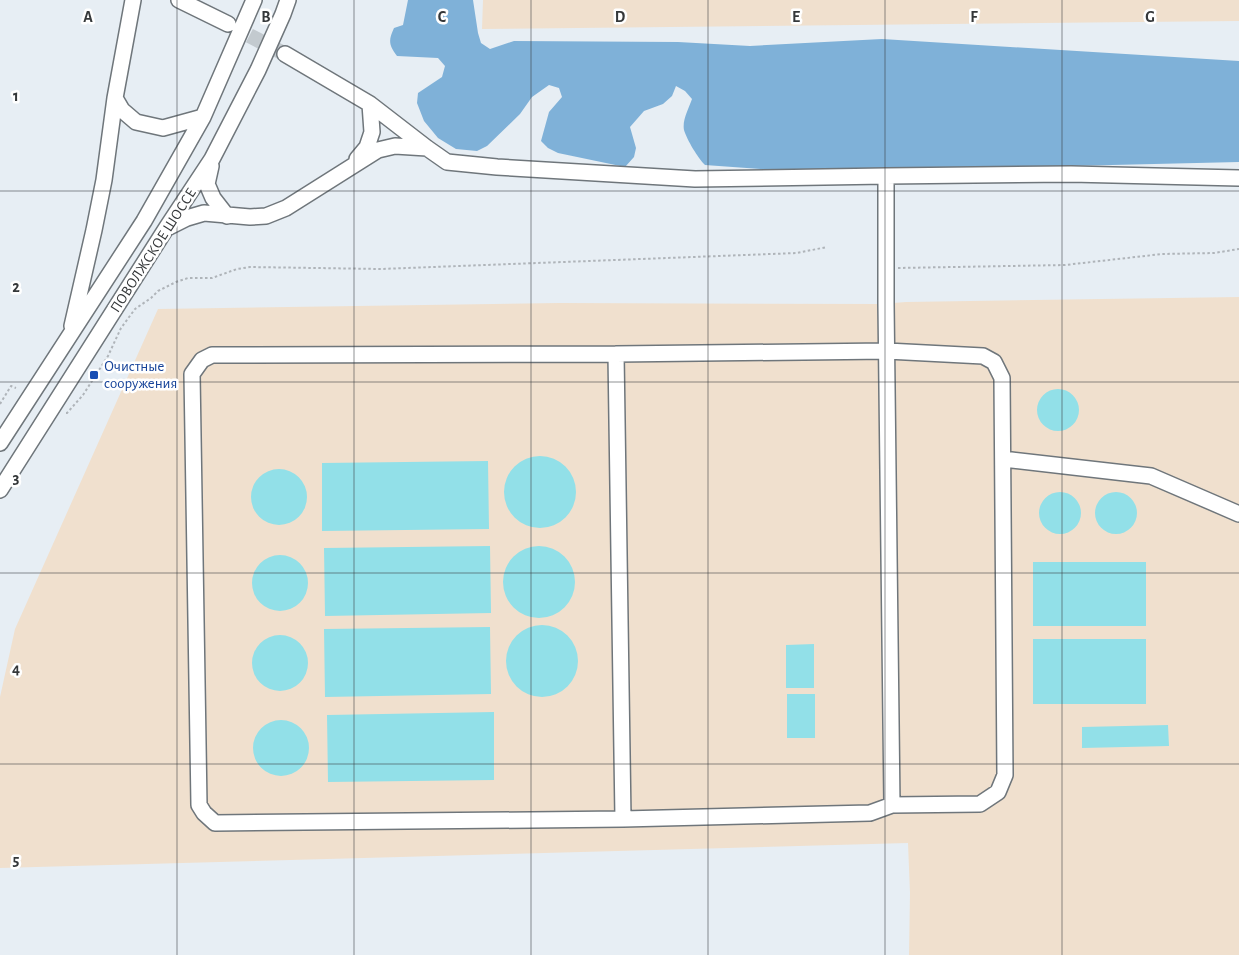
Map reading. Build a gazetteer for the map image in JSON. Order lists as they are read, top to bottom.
{
  "streets": {
    "street": ["ПОВОЛЖСКОЕ ШОССЕ"]
  },
  "places": {
    "transit": ["Очистные сооружения"]
  },
  "grid": {
    "columns": [
      "A",
      "B",
      "C",
      "D",
      "E",
      "F",
      "G"
    ],
    "rows": [
      "1",
      "2",
      "3",
      "4",
      "5"
    ]
  }
}
